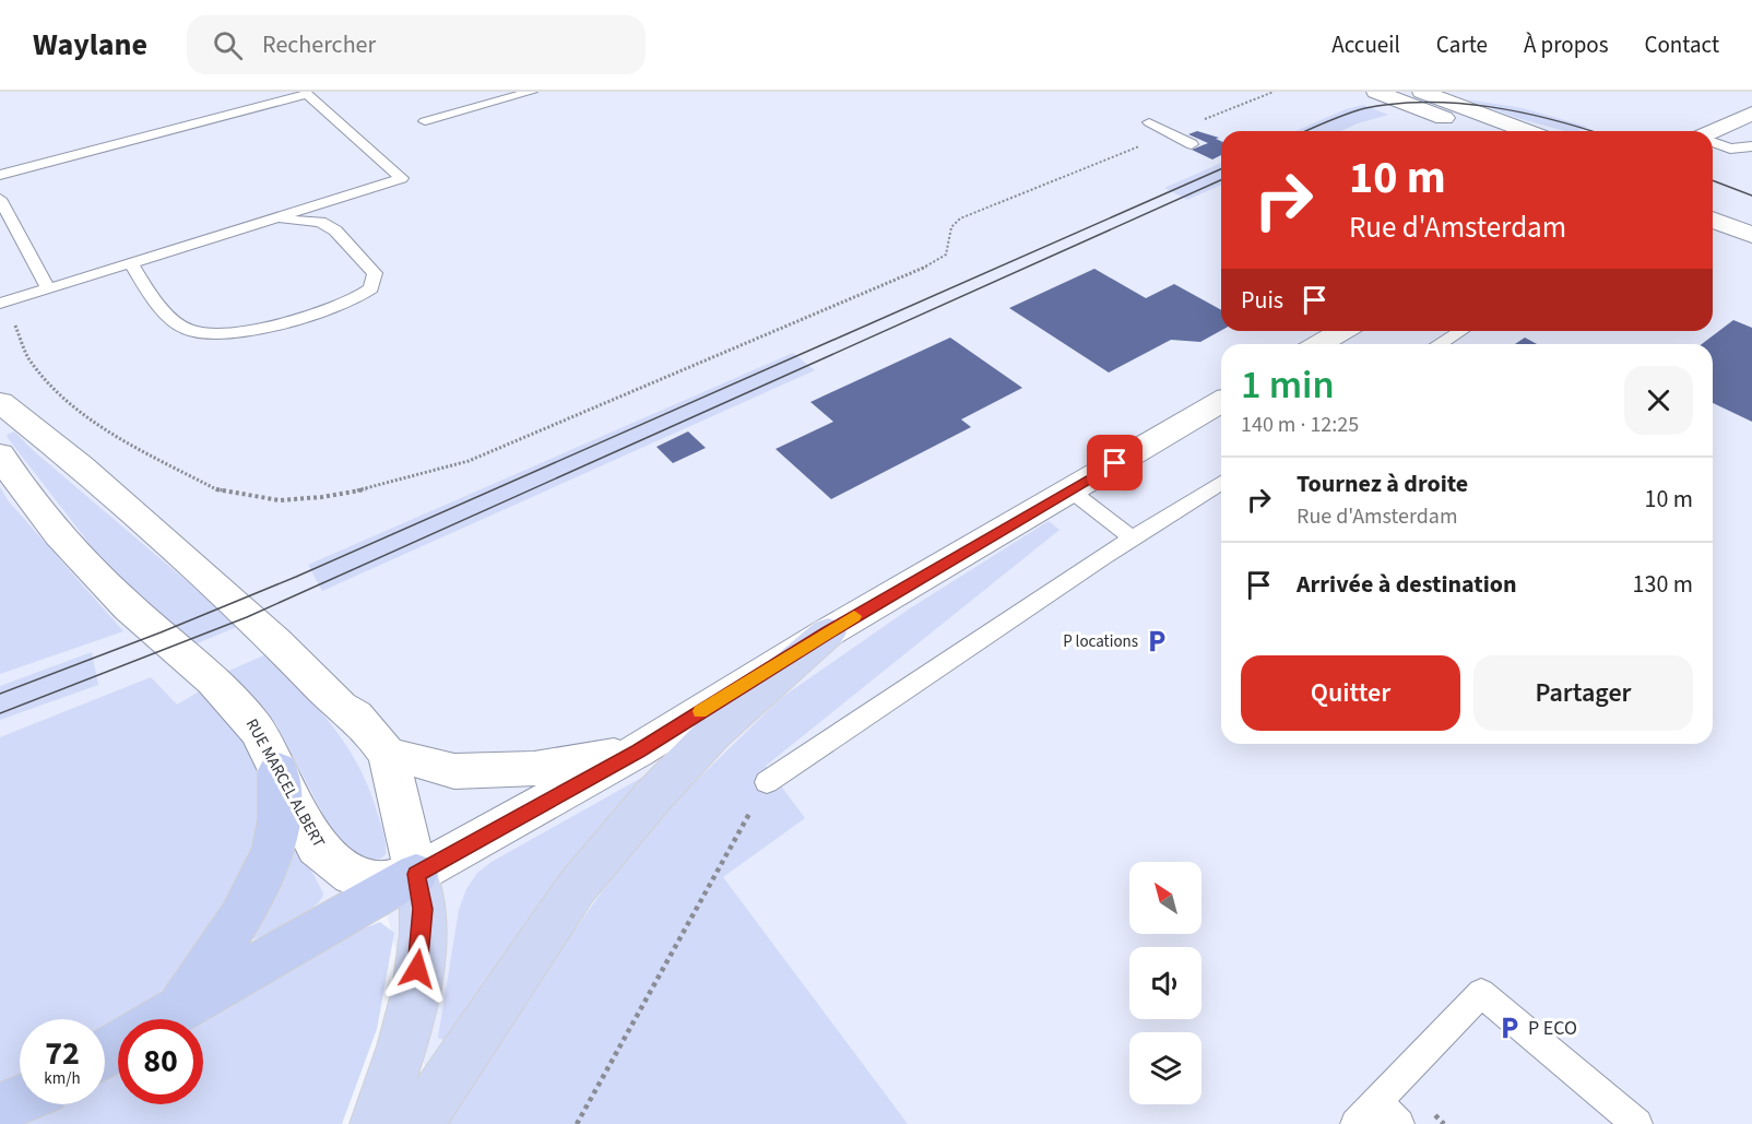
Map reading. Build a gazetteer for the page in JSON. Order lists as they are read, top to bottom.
{
  "streets": {
    "street": ["RUE MARCEL ALBERT"]
  },
  "places": {
    "parking": ["P locations", "P ECO"]
  },
  "north": "top left",
  "page": {
    "header": "Waylane",
    "search": "Rechercher",
    "nav": [
      "Accueil",
      "Carte",
      "À propos",
      "Contact"
    ],
    "turn": ["10 m", "Rue d'Amsterdam"],
    "then": "Puis",
    "heading": ["1 min", "140 m · 12:25"],
    "list": [
      {
        "name": "Tournez à droite",
        "note": "Rue d'Amsterdam",
        "value": "10 m"
      },
      {
        "name": "Arrivée à destination",
        "value": "130 m"
      }
    ],
    "buttons": ["Quitter", "Partager"],
    "speed": "72 km/h",
    "limit": "80"
  }
}
